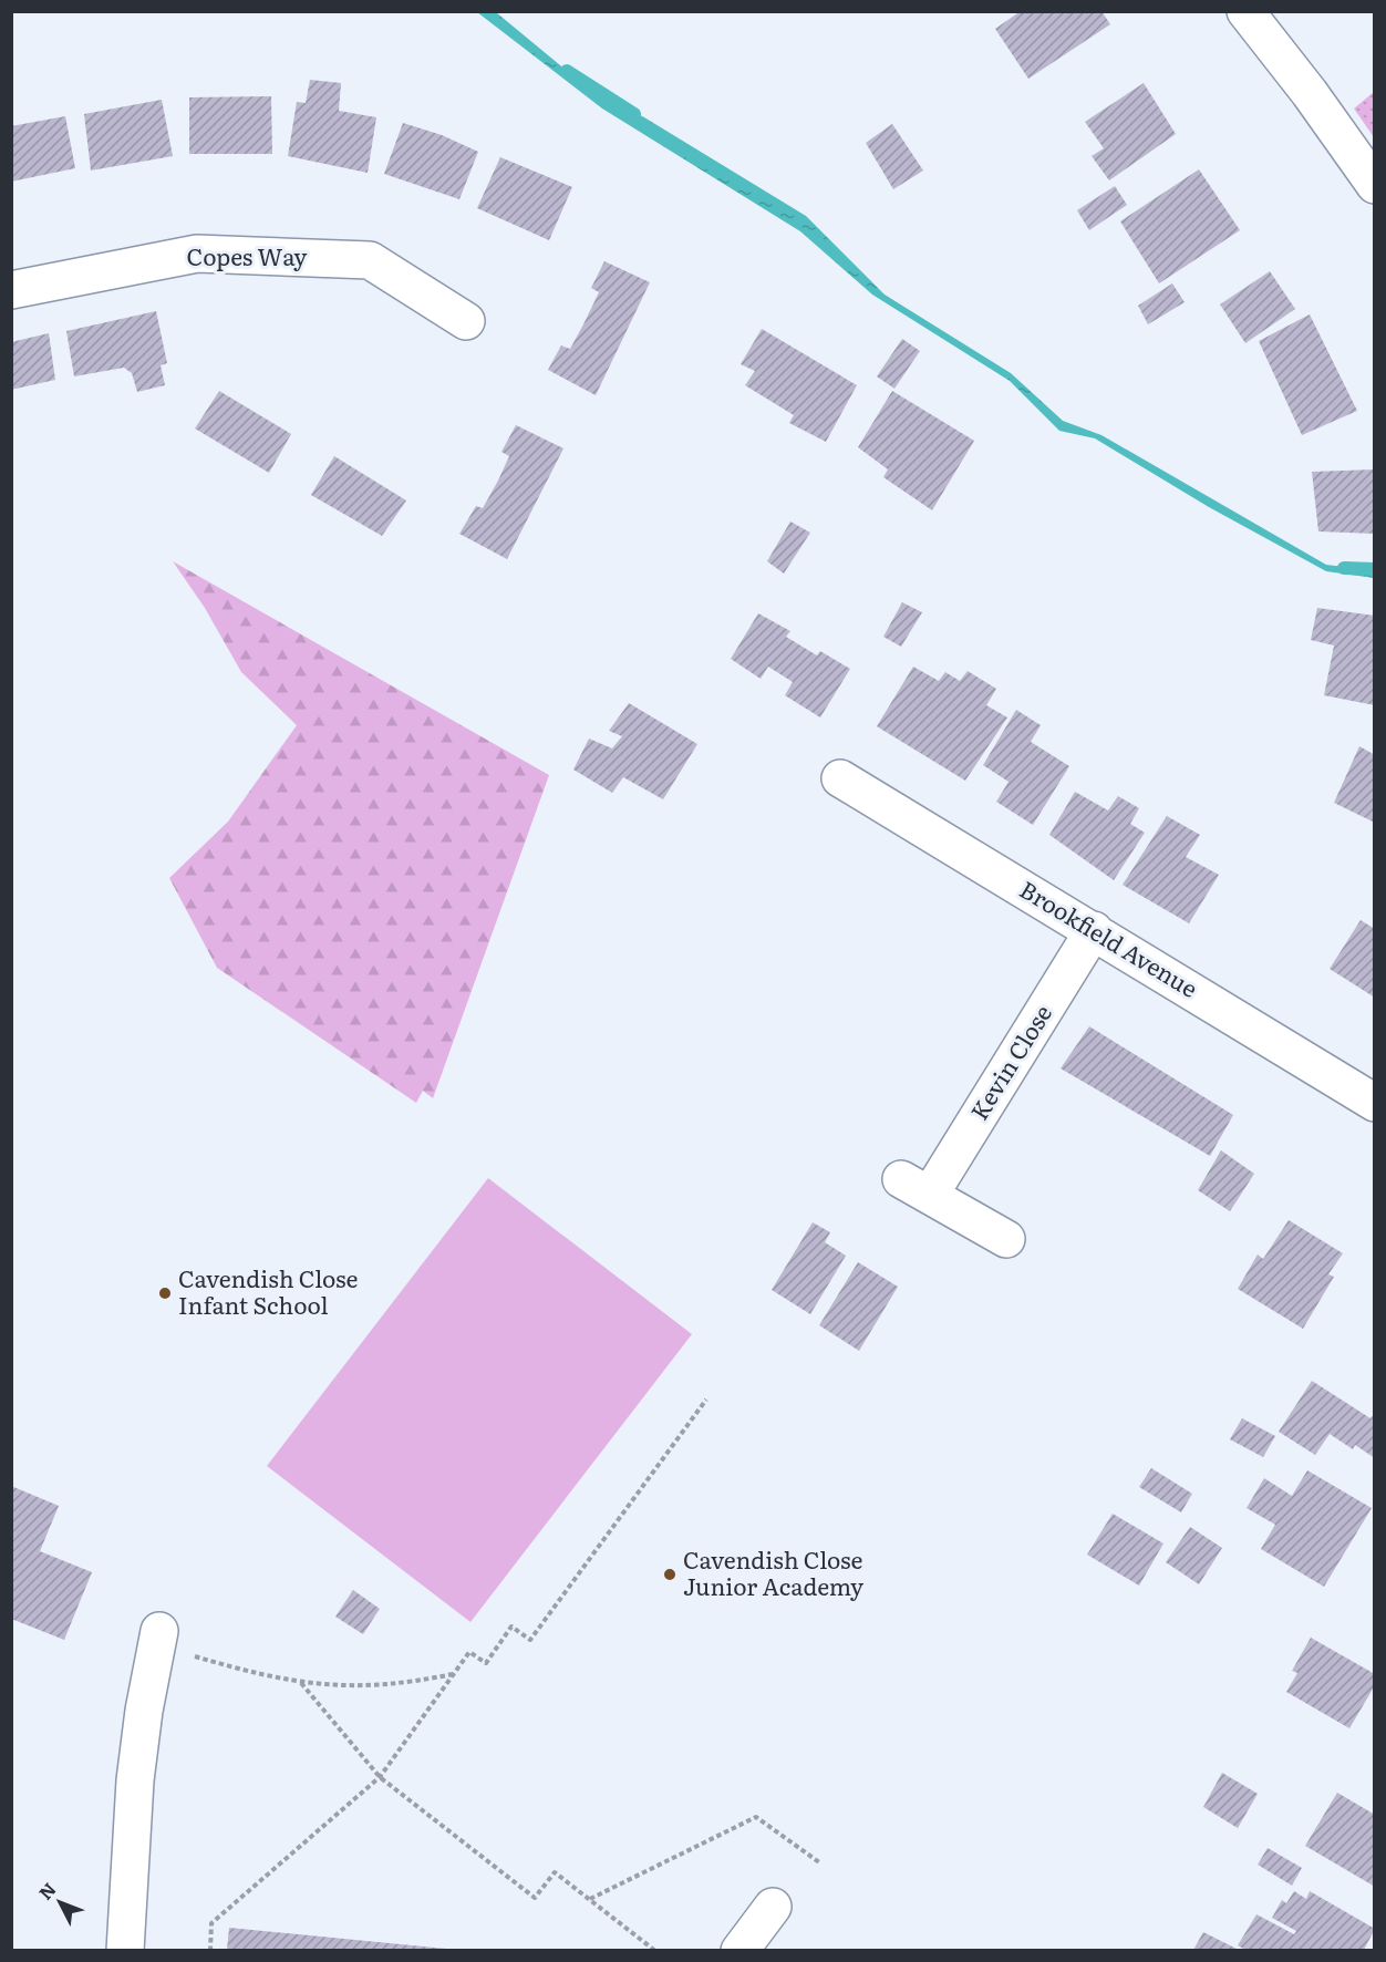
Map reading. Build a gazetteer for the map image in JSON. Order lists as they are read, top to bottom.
{
  "streets": {
    "street": ["Copes Way", "Brookfield Avenue", "Kevin Close"]
  },
  "crossings": [
    ["Brookfield Avenue", "Kevin Close"]
  ],
  "places": ["Cavendish Close Infant School", "Cavendish Close Junior Academy"],
  "north": "top left"
}
